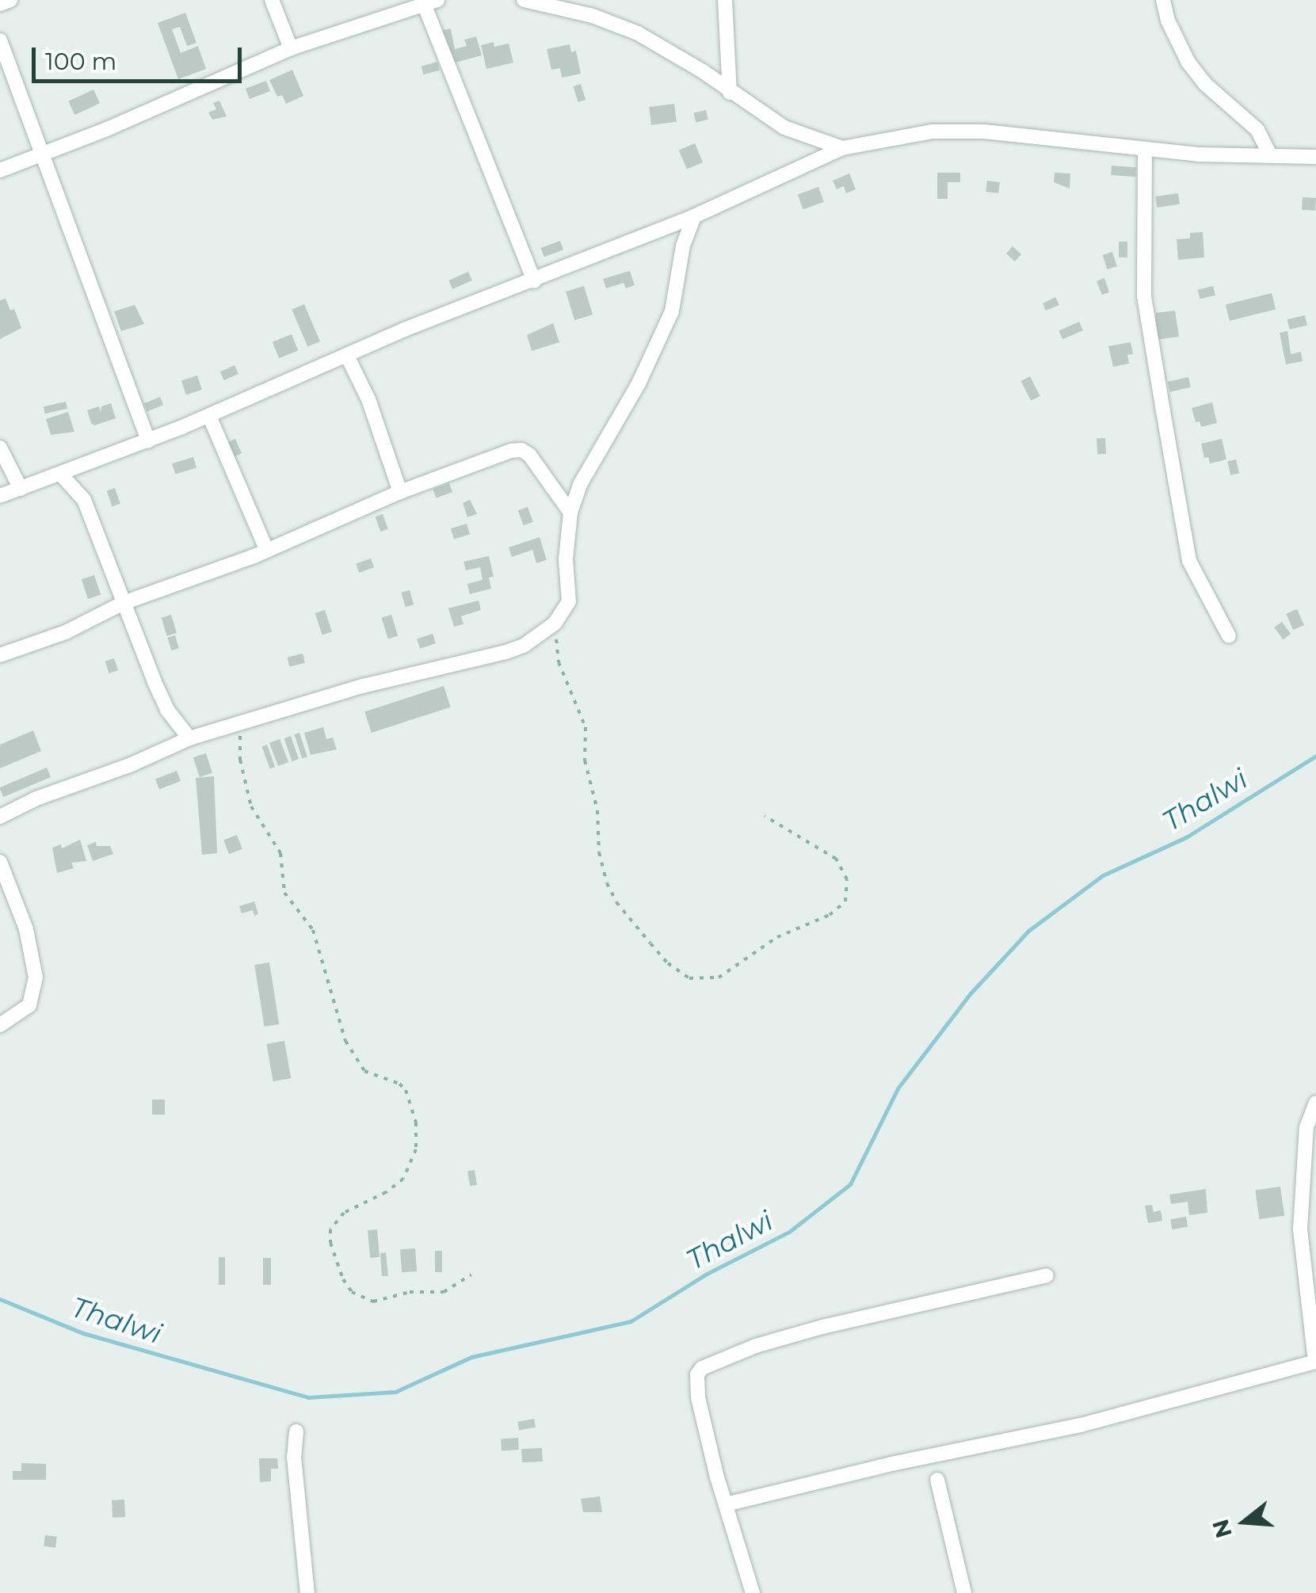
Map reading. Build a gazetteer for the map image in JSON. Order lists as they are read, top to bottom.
{
  "water": ["Thalwi"],
  "scale_bar": "100 m",
  "north": "left"
}
